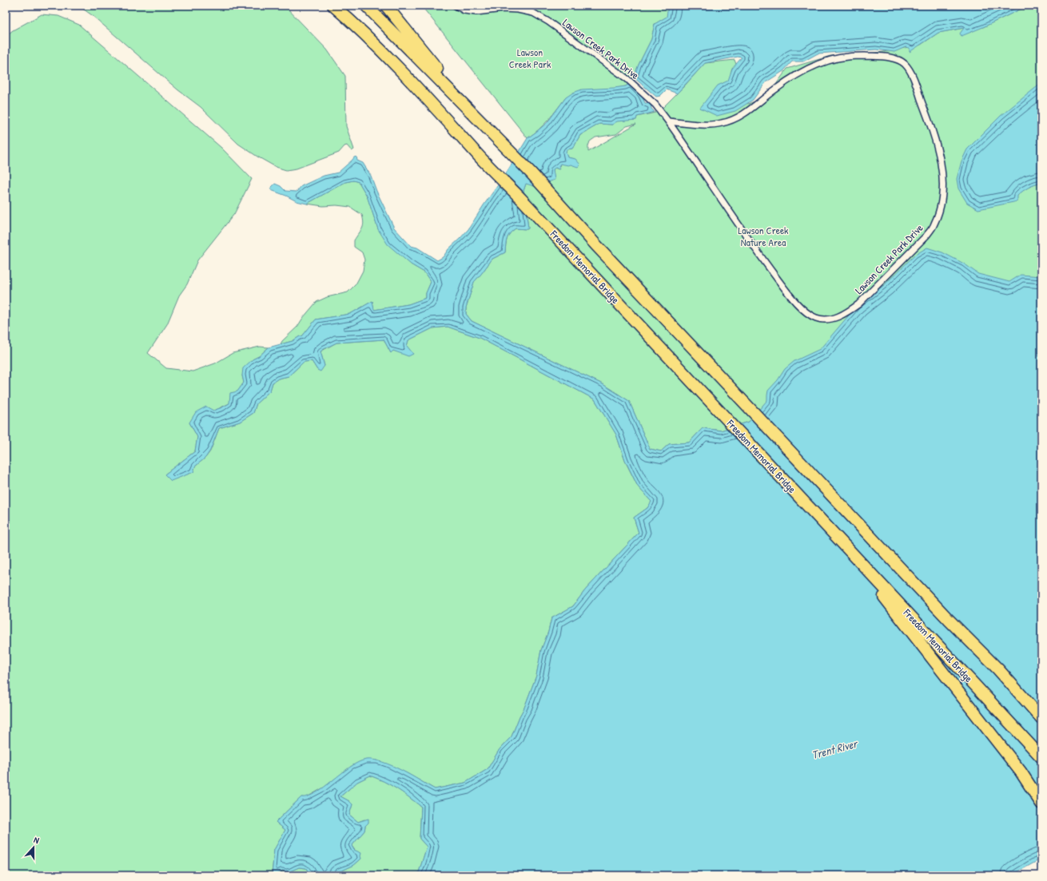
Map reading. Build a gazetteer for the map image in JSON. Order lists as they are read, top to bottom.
{
  "streets": {
    "highway": ["Freedom Memorial Bridge"],
    "street": ["Lawson Creek Park Drive"]
  },
  "water": ["Trent River"],
  "parks": ["Lawson Creek Park", "Lawson Creek Nature Area"],
  "north": "top"
}
